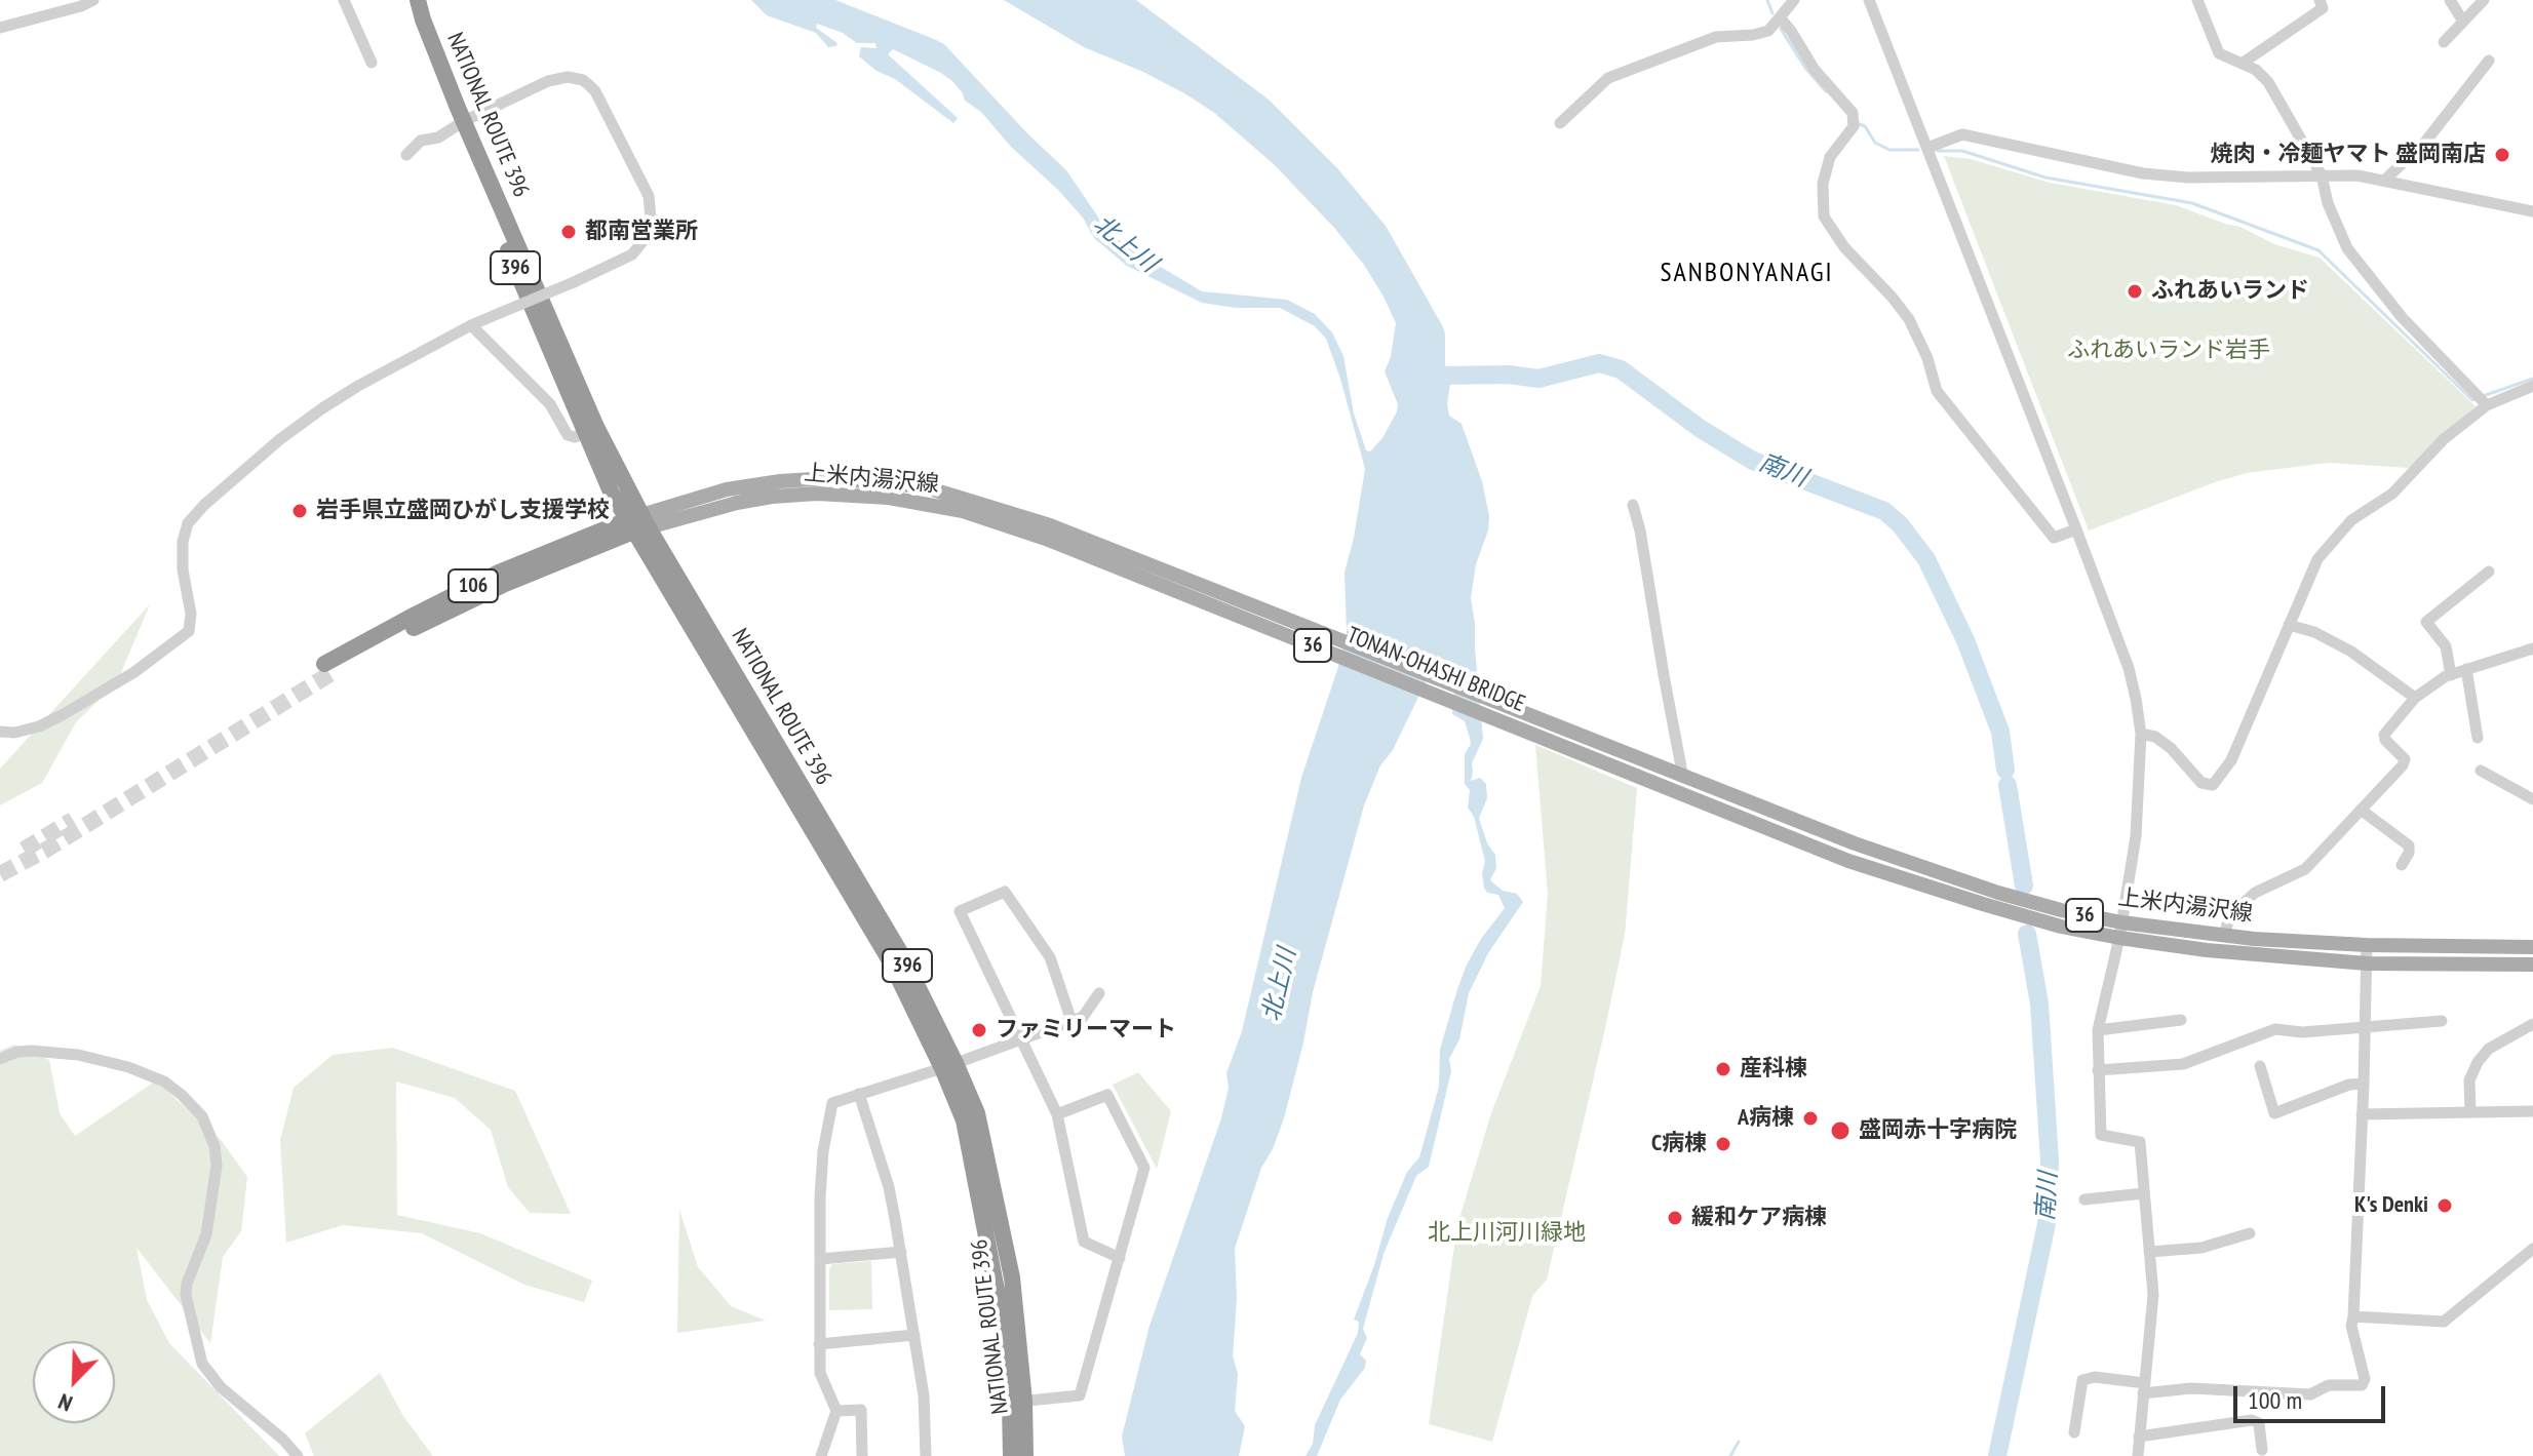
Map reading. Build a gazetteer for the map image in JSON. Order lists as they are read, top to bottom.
{
  "streets": {
    "highway": ["NATIONAL ROUTE 396", "396", "106"],
    "main road": ["上米内湯沢線", "36", "TONAN-OHASHI BRIDGE"]
  },
  "crossings": [
    ["NATIONAL ROUTE 396", "上米内湯沢線"],
    ["NATIONAL ROUTE 396", "106"],
    ["上米内湯沢線", "106"],
    ["上米内湯沢線", "TONAN-OHASHI BRIDGE"]
  ],
  "districts": ["SANBONYANAGI"],
  "water": ["北上川", "南川"],
  "parks": ["ふれあいランド岩手", "北上川河川緑地"],
  "places": [
    "焼肉・冷麺ヤマト 盛岡南店",
    "都南営業所",
    "ふれあいランド",
    "岩手県立盛岡ひがし支援学校",
    "ファミリーマート",
    "産科棟",
    "A病棟",
    "盛岡赤十字病院",
    "C病棟",
    "K's Denki",
    "緩和ケア病棟"
  ],
  "scale_bar": "100 m",
  "north": "bottom left"
}
